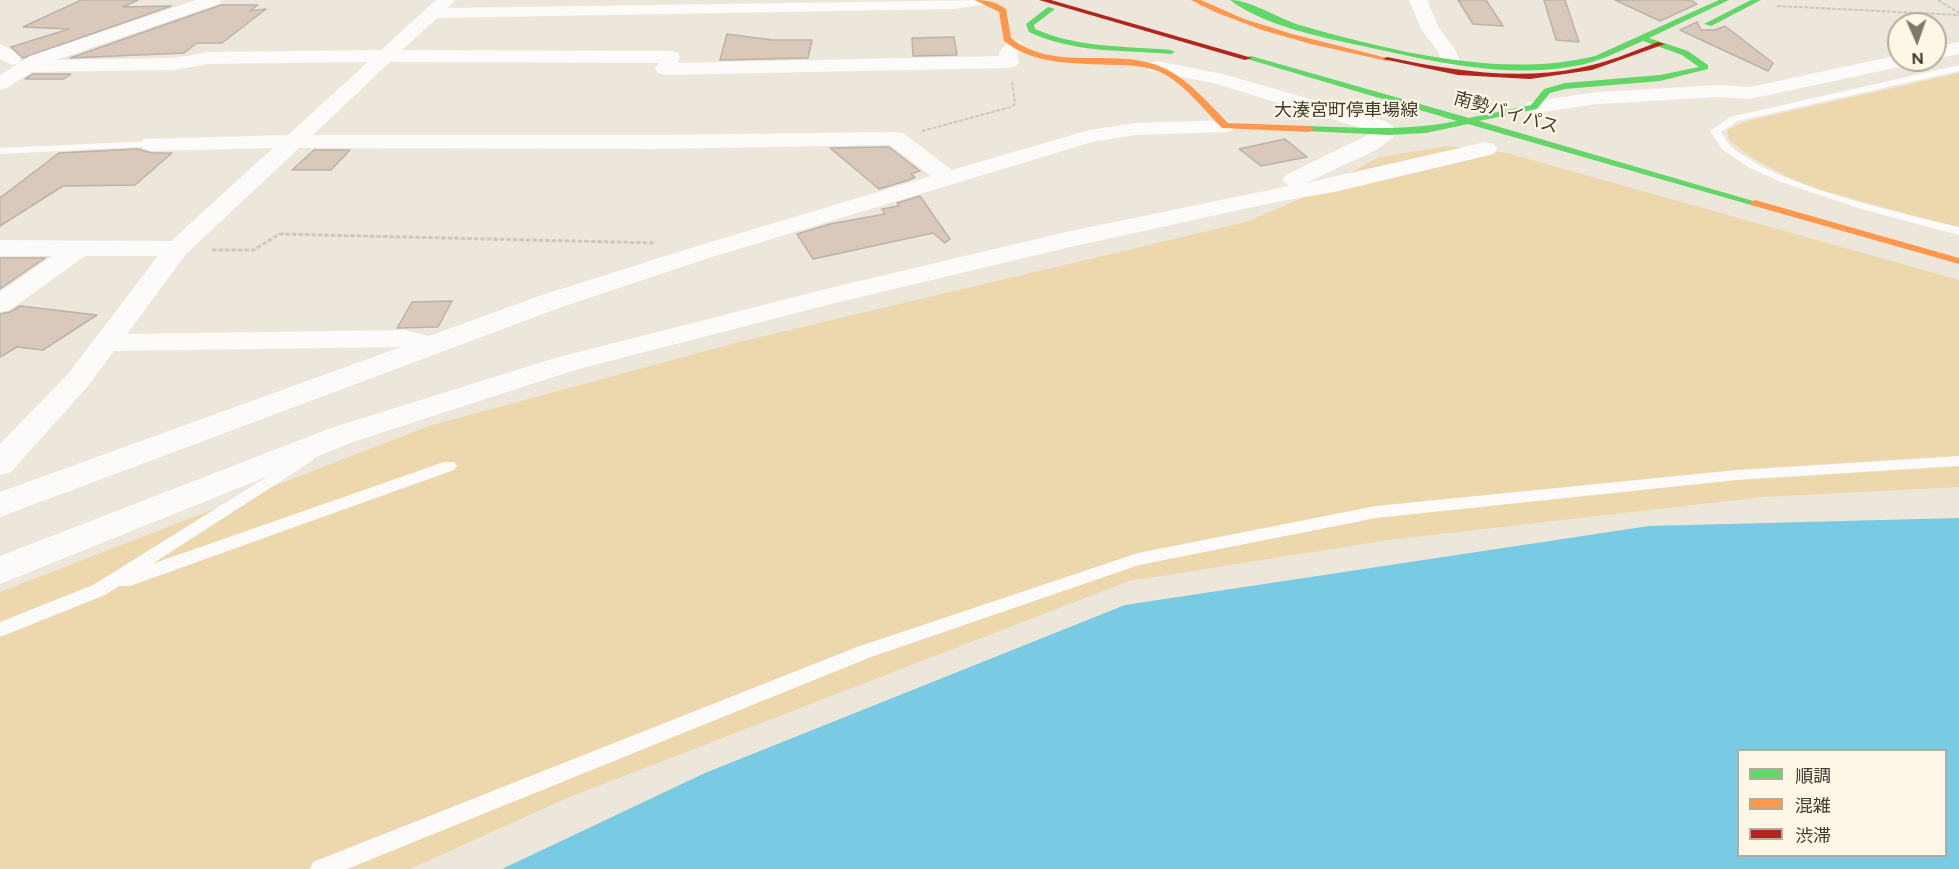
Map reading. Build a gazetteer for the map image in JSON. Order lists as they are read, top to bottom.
{
  "streets": {
    "main road": ["大湊宮町停車場線", "南勢バイパス"]
  },
  "legend": ["順調", "混雑", "渋滞"],
  "north": "bottom"
}
